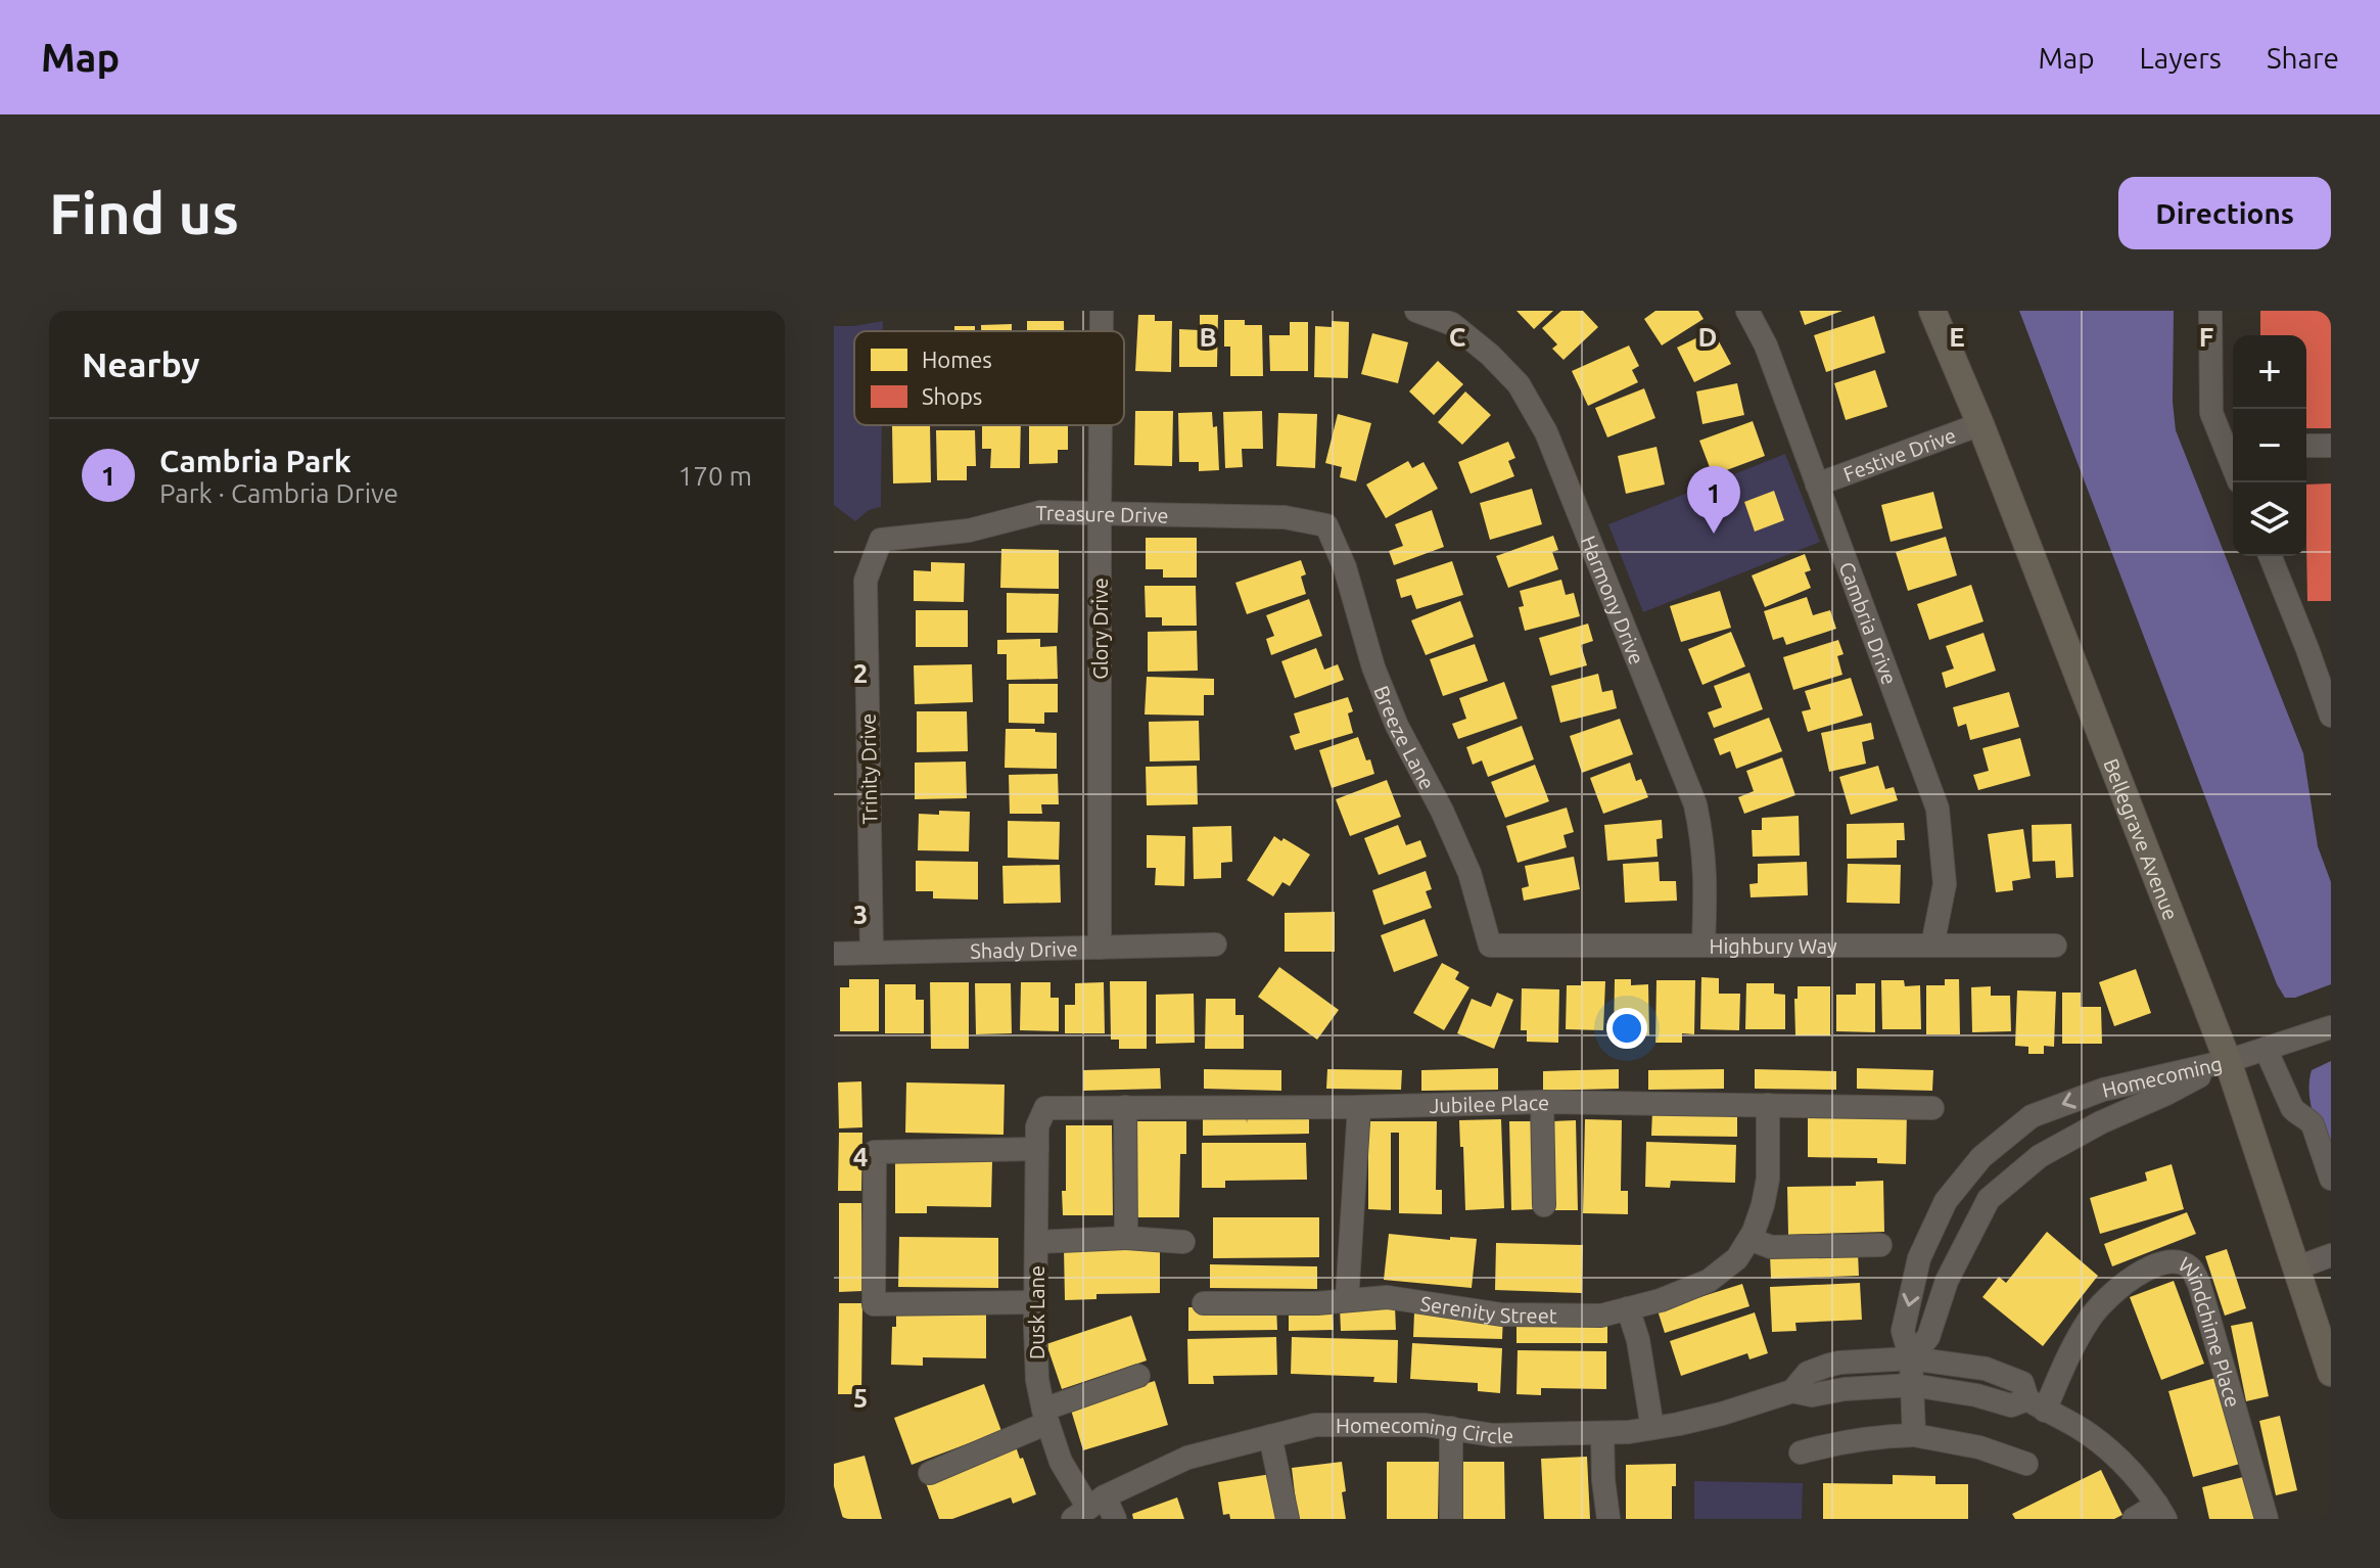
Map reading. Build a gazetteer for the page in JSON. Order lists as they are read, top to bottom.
{
  "streets": {
    "main road": ["Bellegrave Avenue"],
    "street": [
      "Festive Drive",
      "Treasure Drive",
      "Harmony Drive",
      "Cambria Drive",
      "Glory Drive",
      "Breeze Lane",
      "Trinity Drive",
      "Highbury Way",
      "Shady Drive",
      "Homecoming",
      "Jubilee Place",
      "Serenity Street",
      "Dusk Lane",
      "Windchime Place",
      "Homecoming Circle"
    ]
  },
  "crossings": [
    ["Festive Drive", "Cambria Drive"],
    ["Festive Drive", "Bellegrave Avenue"],
    ["Treasure Drive", "Glory Drive"],
    ["Treasure Drive", "Breeze Lane"],
    ["Treasure Drive", "Trinity Drive"],
    ["Harmony Drive", "Highbury Way"],
    ["Cambria Drive", "Highbury Way"],
    ["Glory Drive", "Shady Drive"],
    ["Breeze Lane", "Highbury Way"],
    ["Trinity Drive", "Shady Drive"],
    ["Bellegrave Avenue", "Homecoming"],
    ["Homecoming", "Homecoming Circle"],
    ["Jubilee Place", "Serenity Street"],
    ["Jubilee Place", "Dusk Lane"],
    ["Dusk Lane", "Homecoming Circle"],
    ["Windchime Place", "Homecoming Circle"]
  ],
  "legend": ["Homes", "Shops"],
  "page": {
    "header": "Map",
    "nav": ["Map", "Layers", "Share"],
    "buttons": "Directions",
    "title": "Find us",
    "heading": "Nearby",
    "map_buttons": ["+", "−"],
    "list": [
      {
        "mark": "1",
        "name": "Cambria Park",
        "note": "Park · Cambria Drive",
        "value": "170 m"
      }
    ],
    "pins": "1"
  },
  "grid": {
    "columns": [
      "B",
      "C",
      "D",
      "E",
      "F"
    ],
    "rows": [
      "2",
      "3",
      "4",
      "5"
    ]
  }
}
